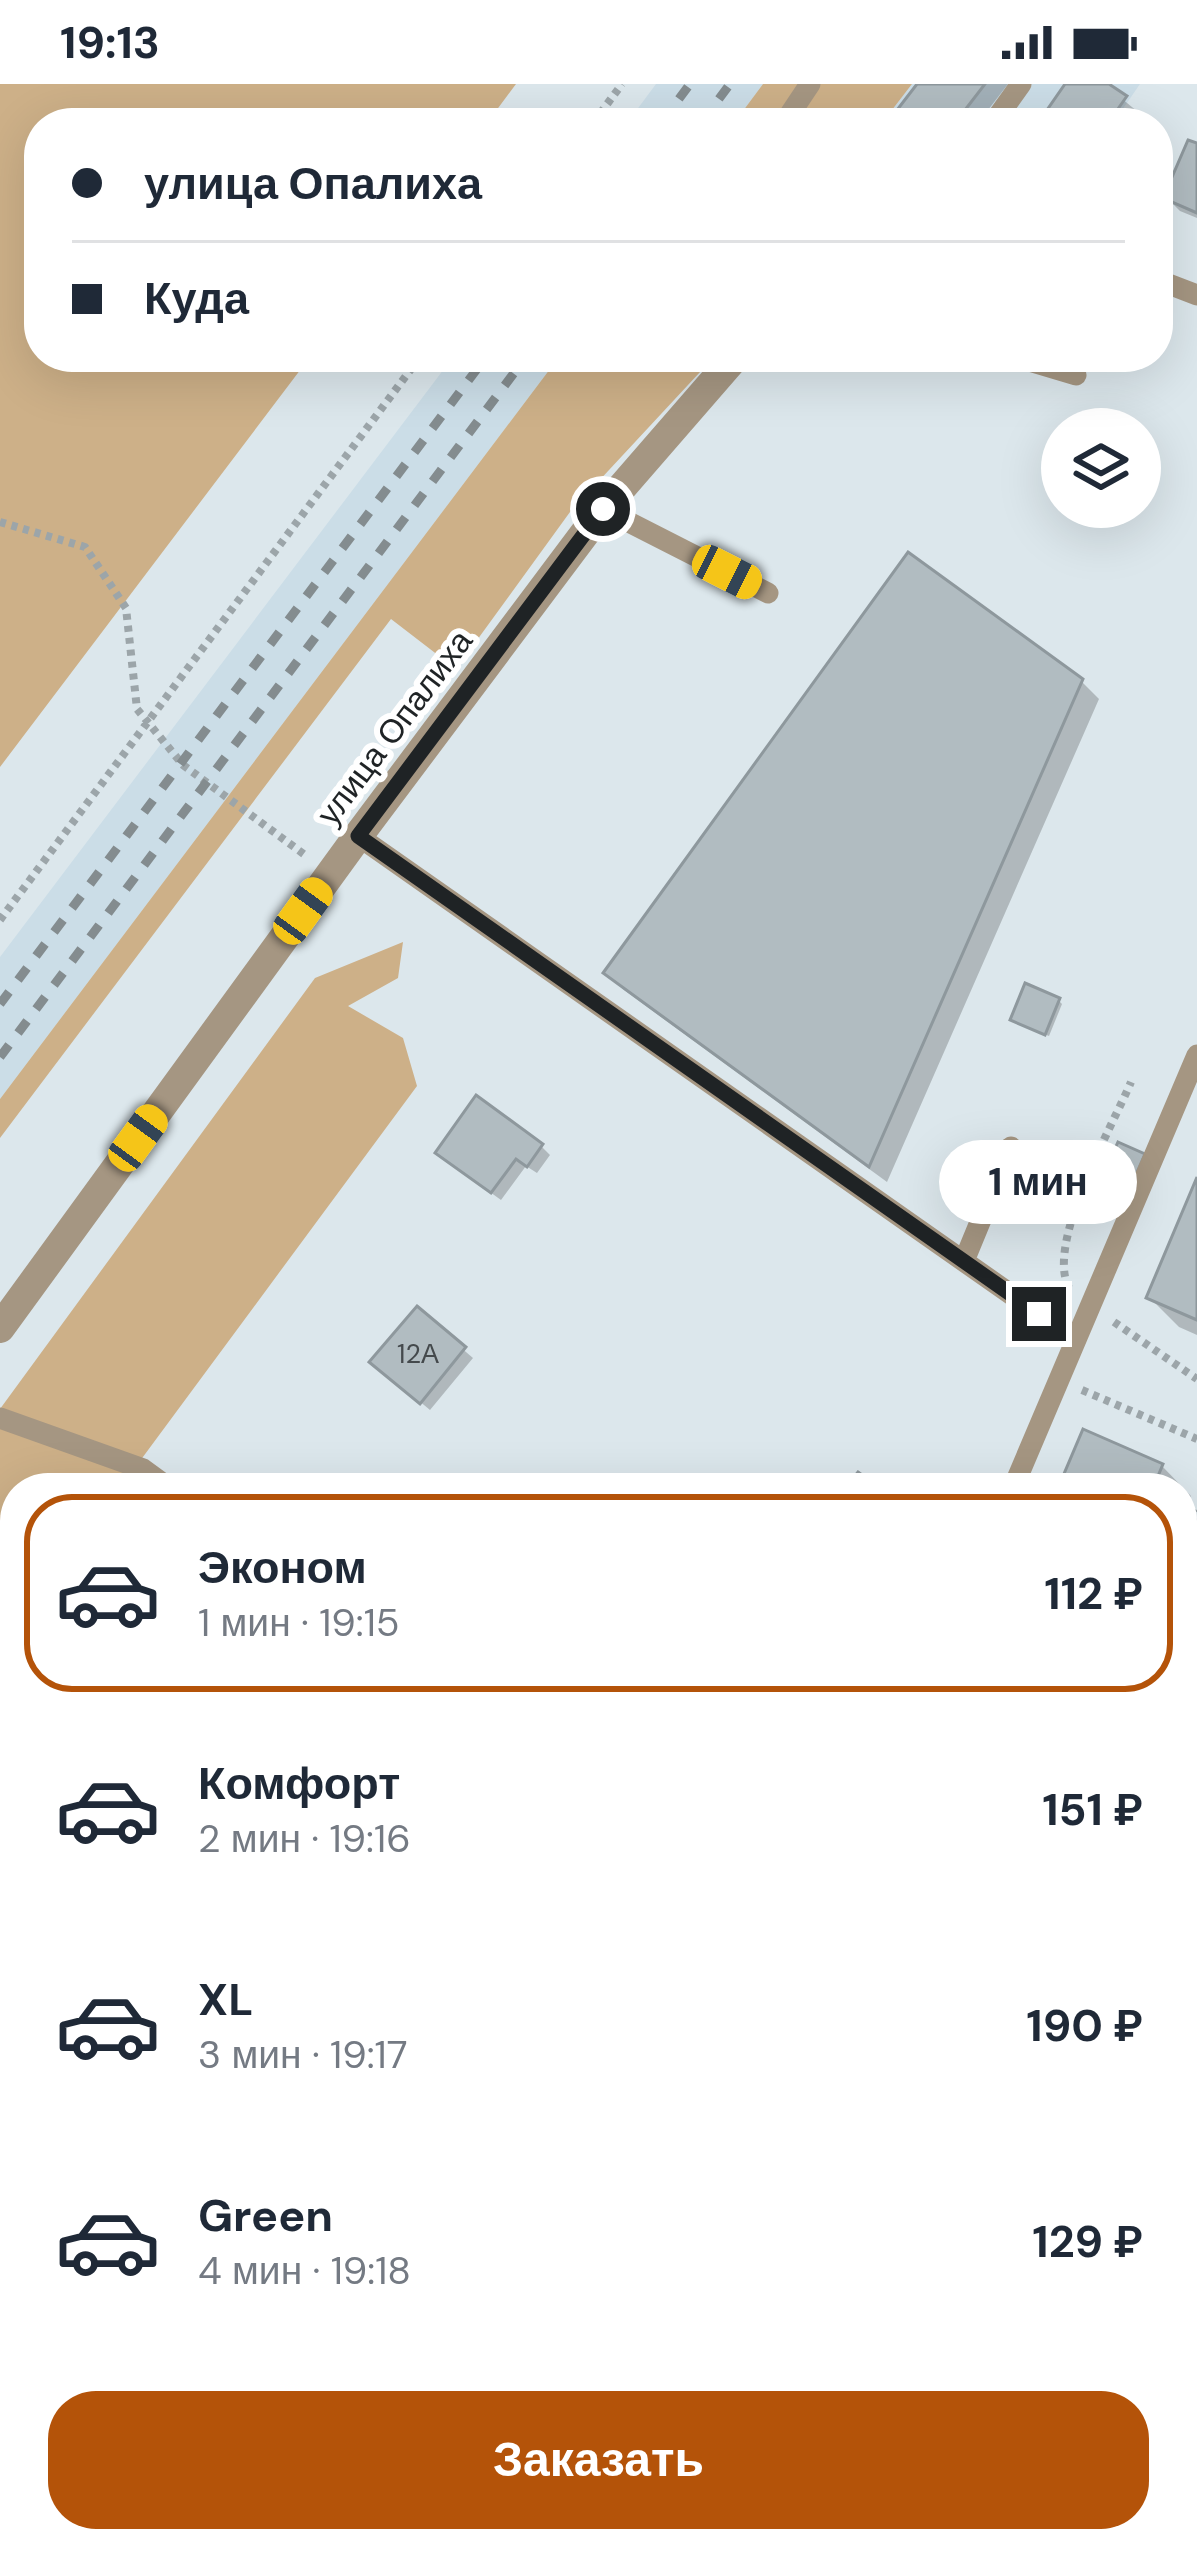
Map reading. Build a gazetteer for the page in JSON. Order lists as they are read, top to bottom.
{
  "streets": {
    "street": ["улица Опалиха"]
  },
  "house_numbers": ["12А"],
  "page": {
    "status": "19:13",
    "banner": ["улица Опалиха", "Куда"],
    "bubble": "1 мин",
    "list": [
      {
        "name": "Эконом",
        "note": "1 мин · 19:15",
        "value": "112 ₽"
      },
      {
        "name": "Комфорт",
        "note": "2 мин · 19:16",
        "value": "151 ₽"
      },
      {
        "name": "XL",
        "note": "3 мин · 19:17",
        "value": "190 ₽"
      },
      {
        "name": "Green",
        "note": "4 мин · 19:18",
        "value": "129 ₽"
      }
    ],
    "buttons": "Заказать"
  }
}
